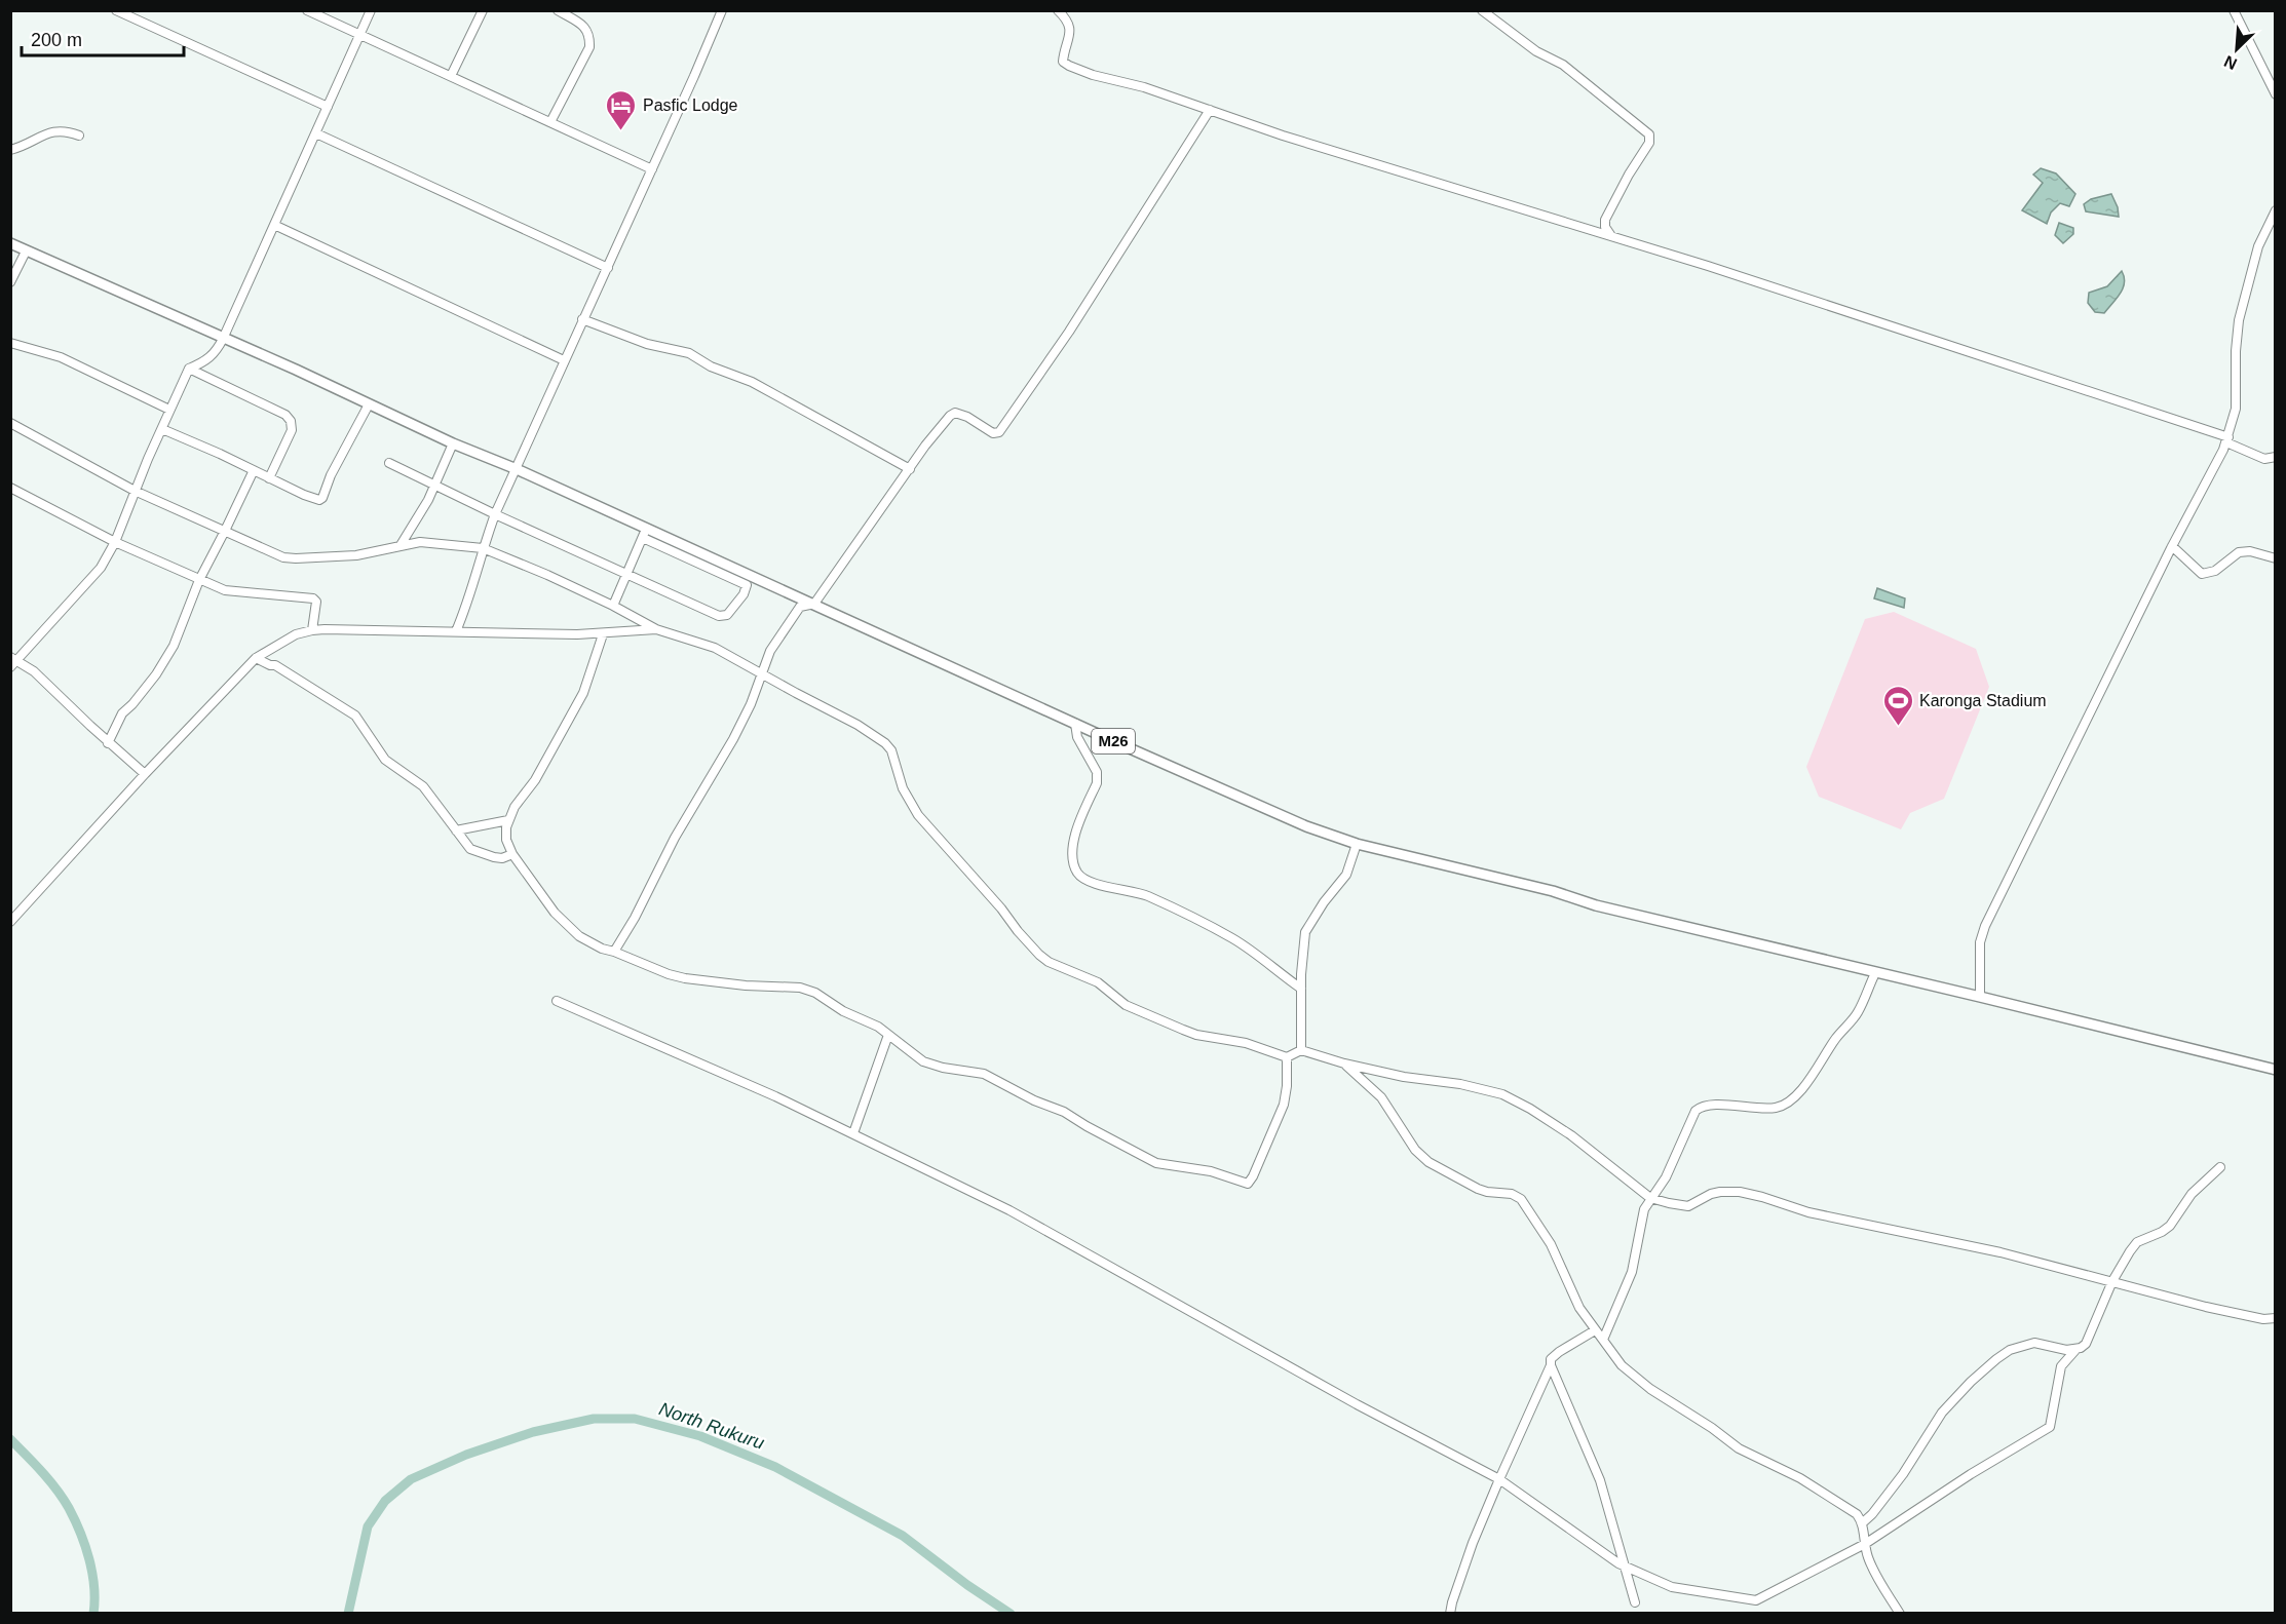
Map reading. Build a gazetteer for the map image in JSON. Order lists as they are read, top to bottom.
{
  "streets": {
    "main road": ["M26"]
  },
  "water": ["North Rukuru"],
  "places": {
    "hotel": ["Pasfic Lodge"],
    "sports": ["Karonga Stadium"]
  },
  "scale_bar": "200 m",
  "north": "bottom left"
}
